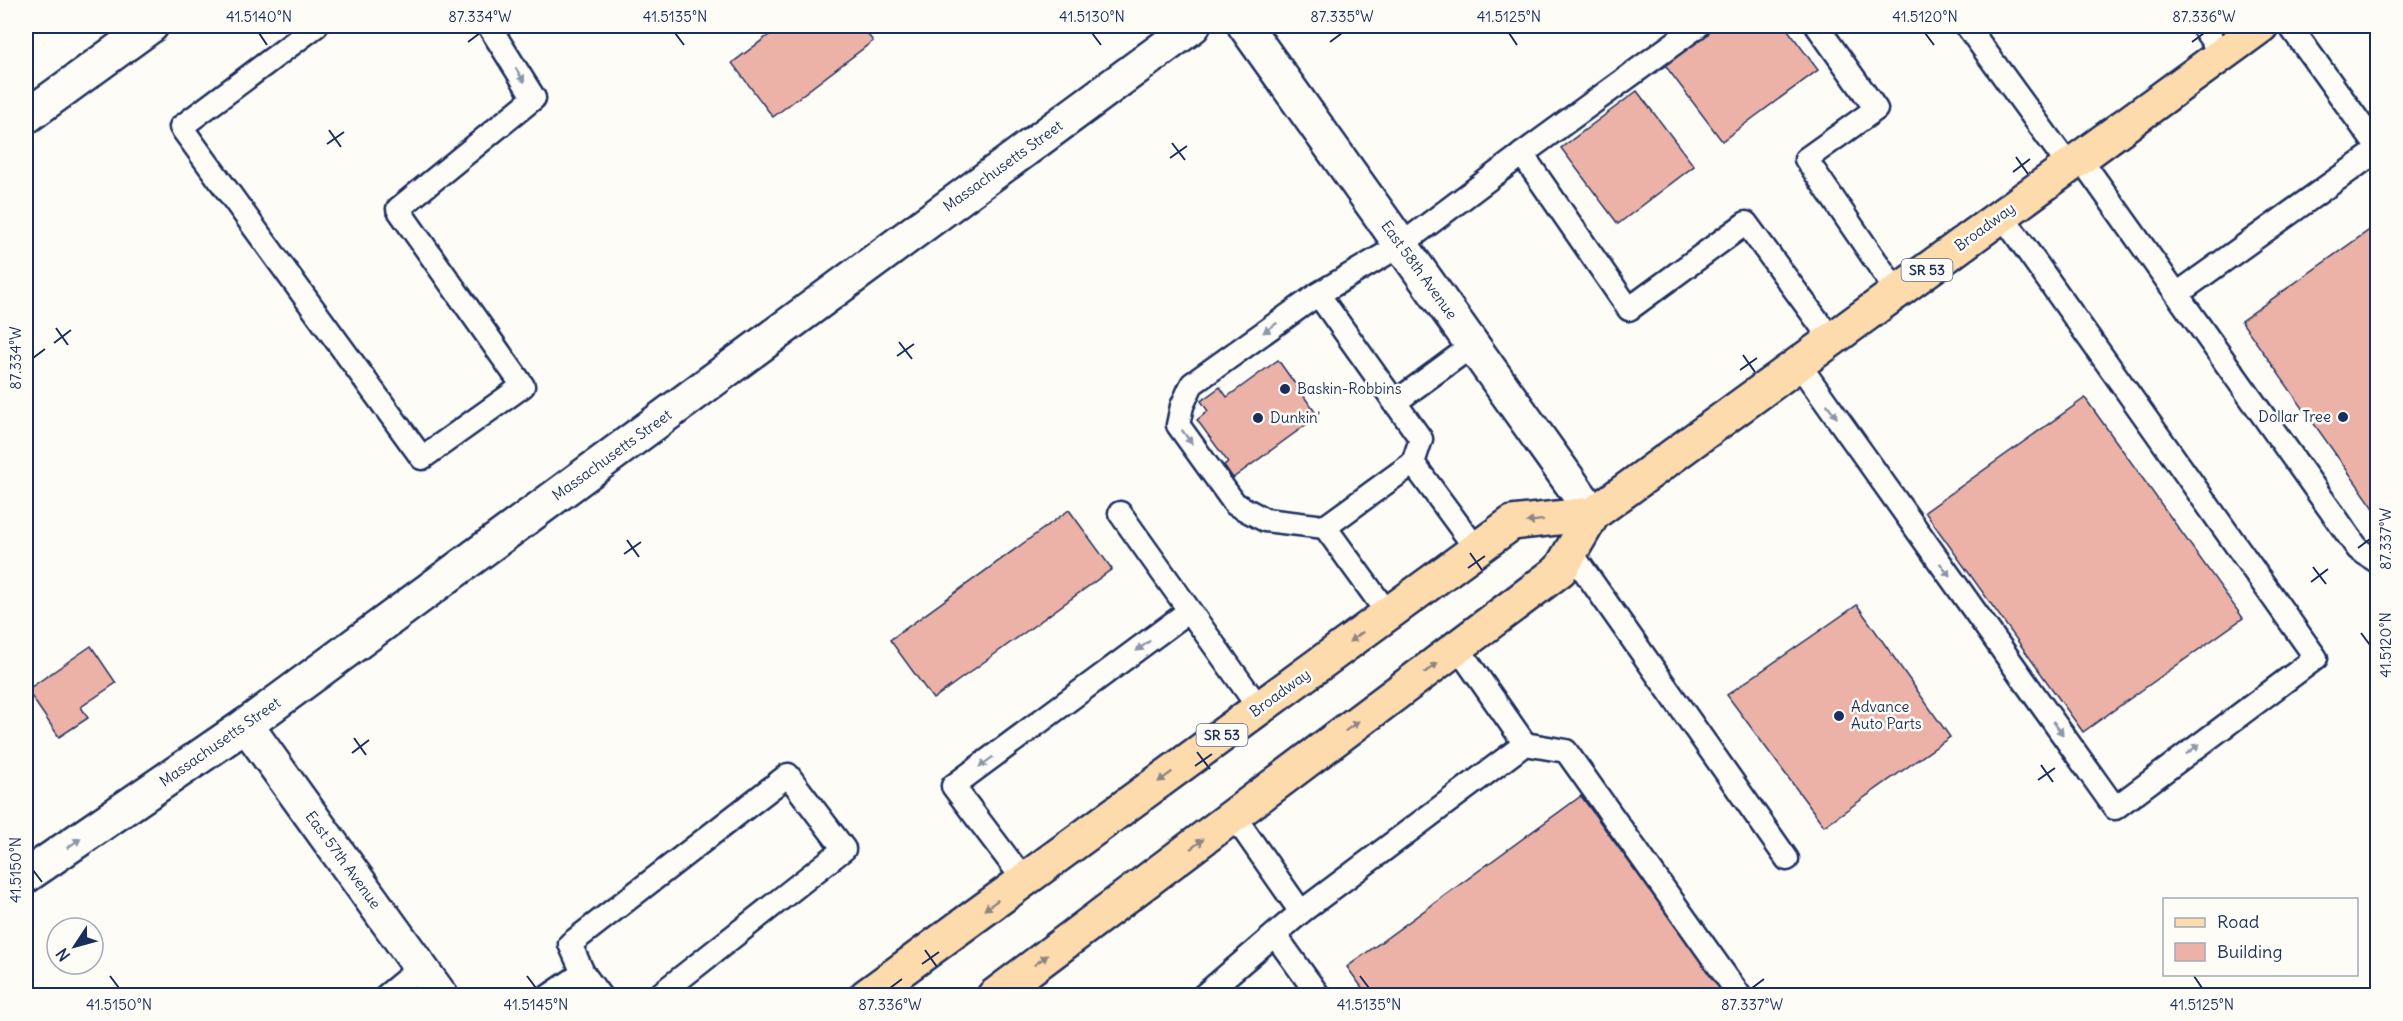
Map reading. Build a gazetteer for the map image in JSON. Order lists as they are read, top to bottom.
{
  "streets": {
    "main road": ["Broadway", "SR 53"],
    "street": ["Massachusetts Street", "East 58th Avenue", "East 57th Avenue"]
  },
  "crossings": [
    ["Massachusetts Street", "East 57th Avenue"],
    ["Broadway", "East 58th Avenue"]
  ],
  "places": [
    "Baskin-Robbins",
    "Dollar Tree",
    "Dunkin'",
    "Advance Auto Parts"
  ],
  "legend": ["Road", "Building"],
  "north": "bottom left",
  "coordinates": [
    "41.5140°N",
    "87.334°W",
    "41.5135°N",
    "41.5130°N",
    "87.335°W",
    "41.5125°N",
    "41.5120°N",
    "87.336°W",
    "87.337°W",
    "41.5150°N",
    "41.5145°N"
  ]
}
